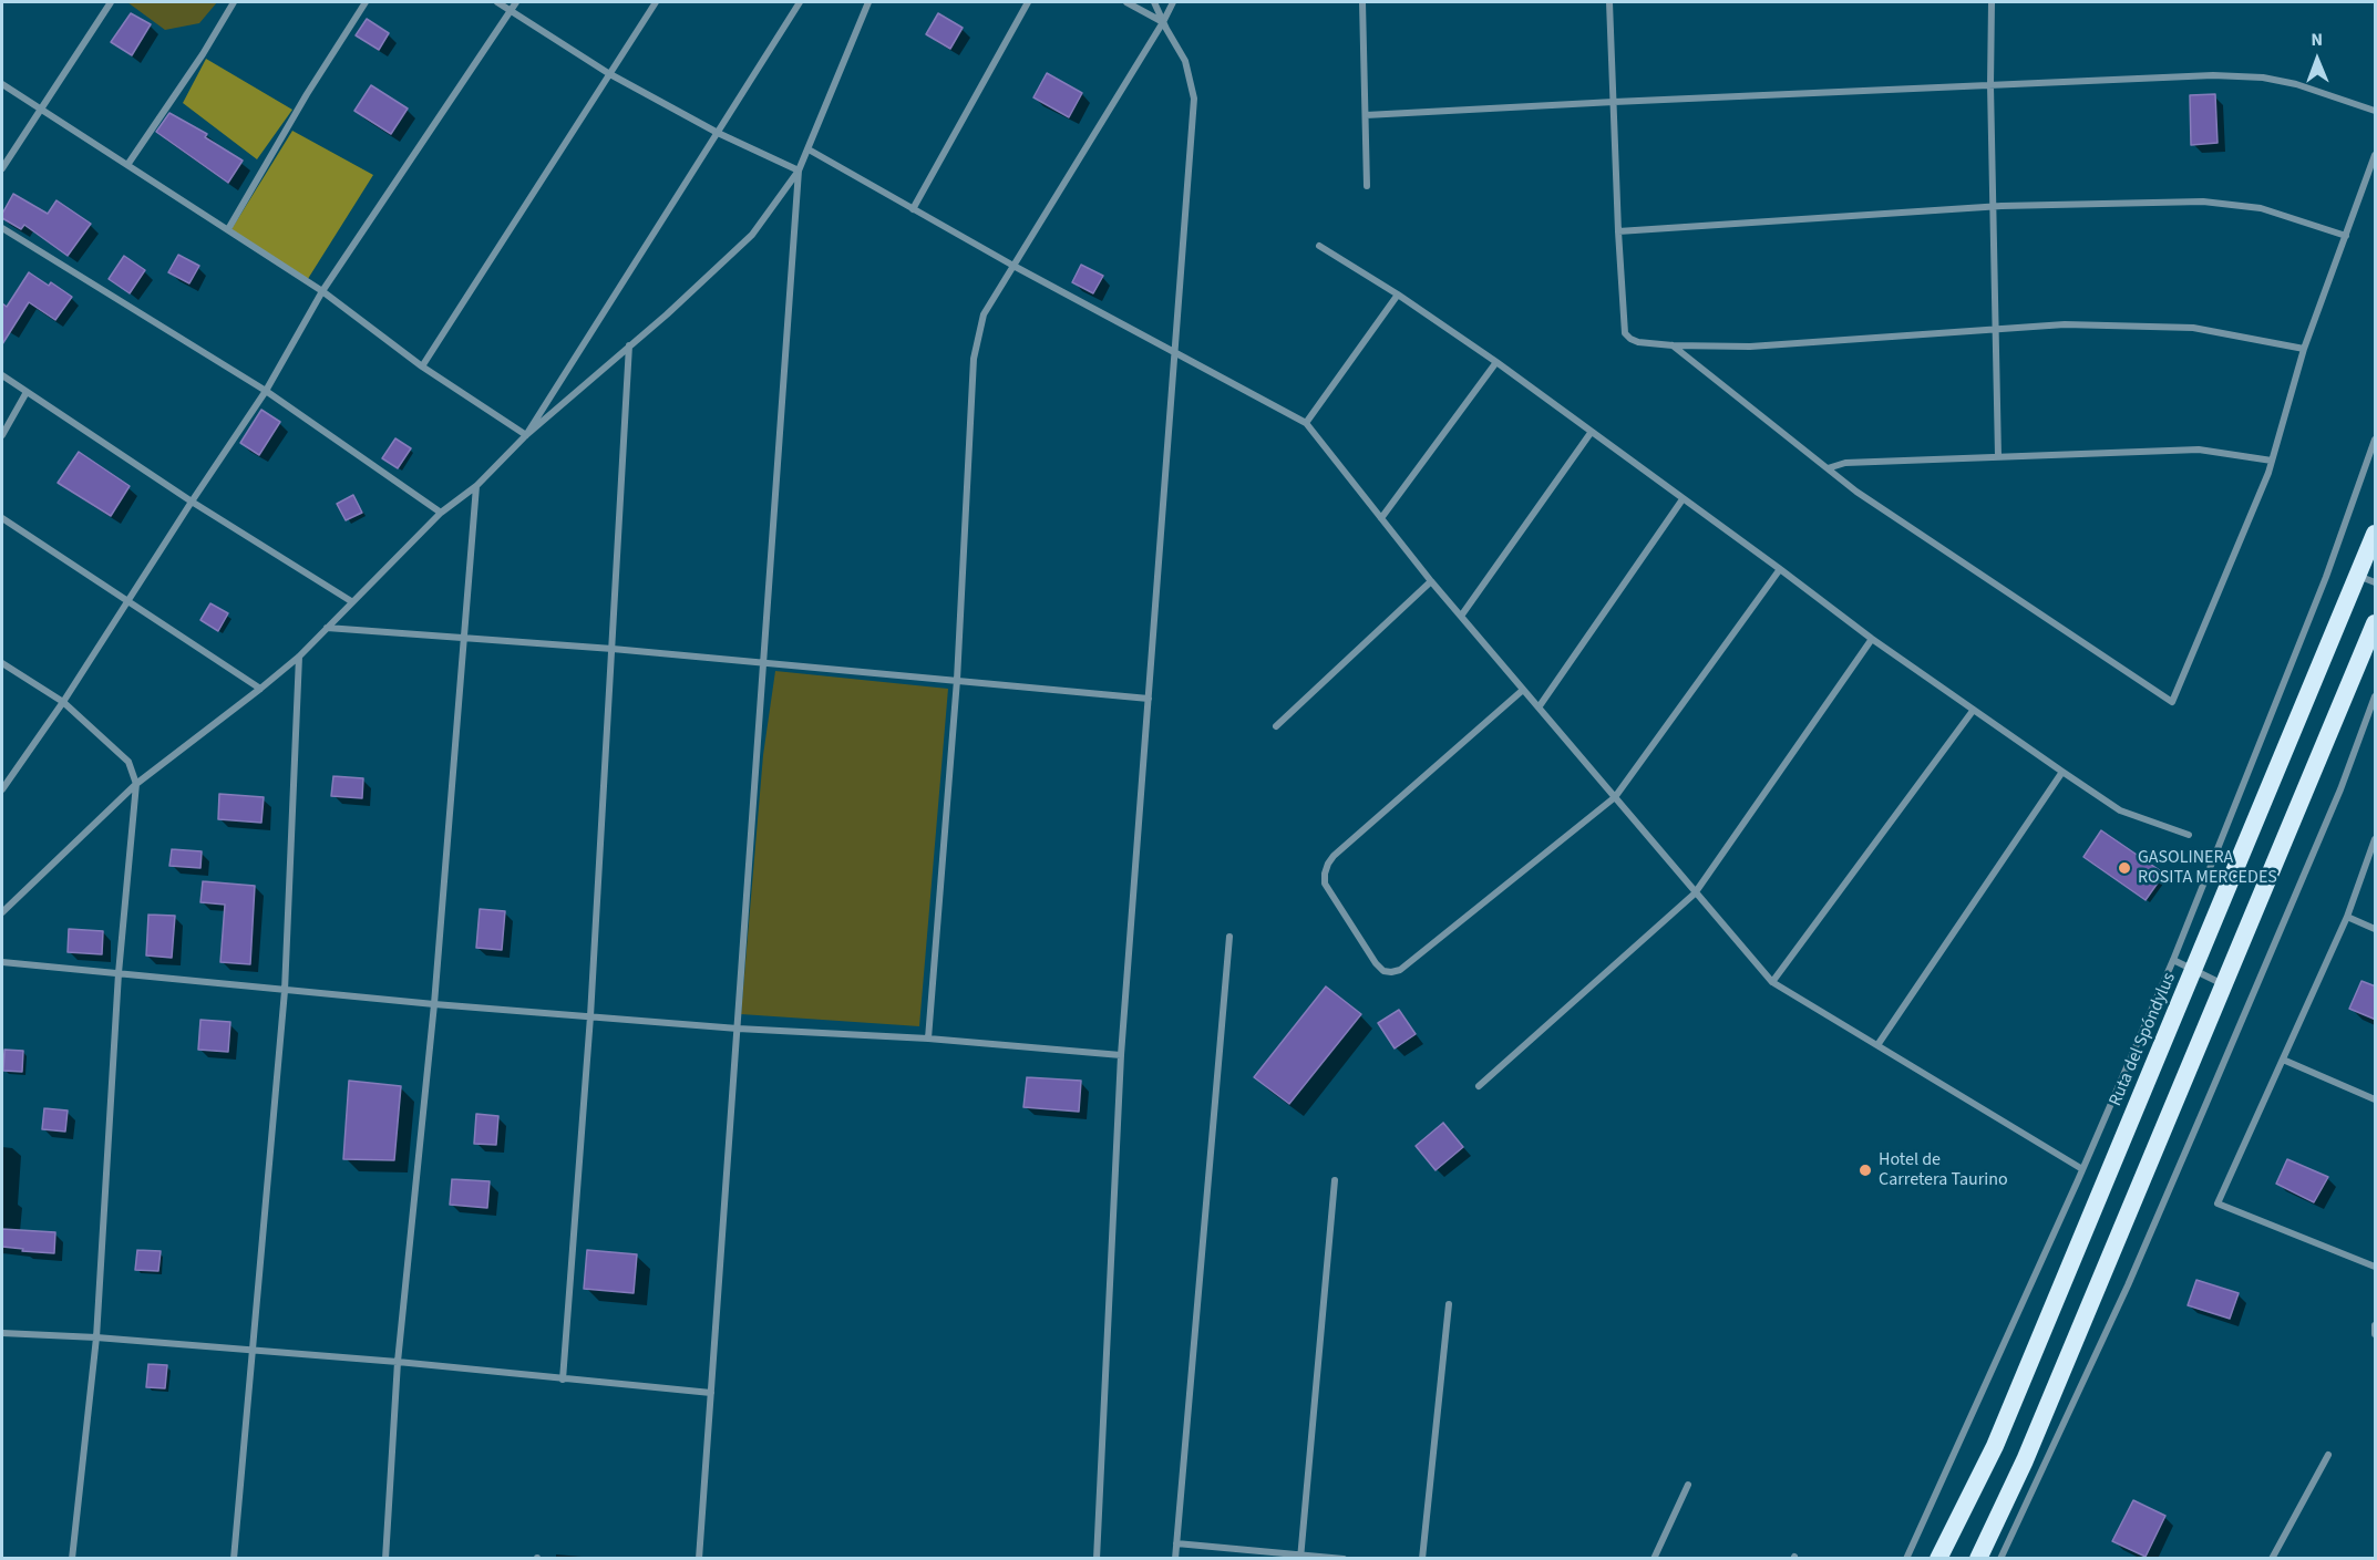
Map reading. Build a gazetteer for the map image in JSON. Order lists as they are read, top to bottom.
{
  "streets": {
    "highway": ["Ruta del Spóndylus"]
  },
  "places": ["GASOLINERA ROSITA MERCEDES", "Hotel de Carretera Taurino"],
  "north": "top"
}
